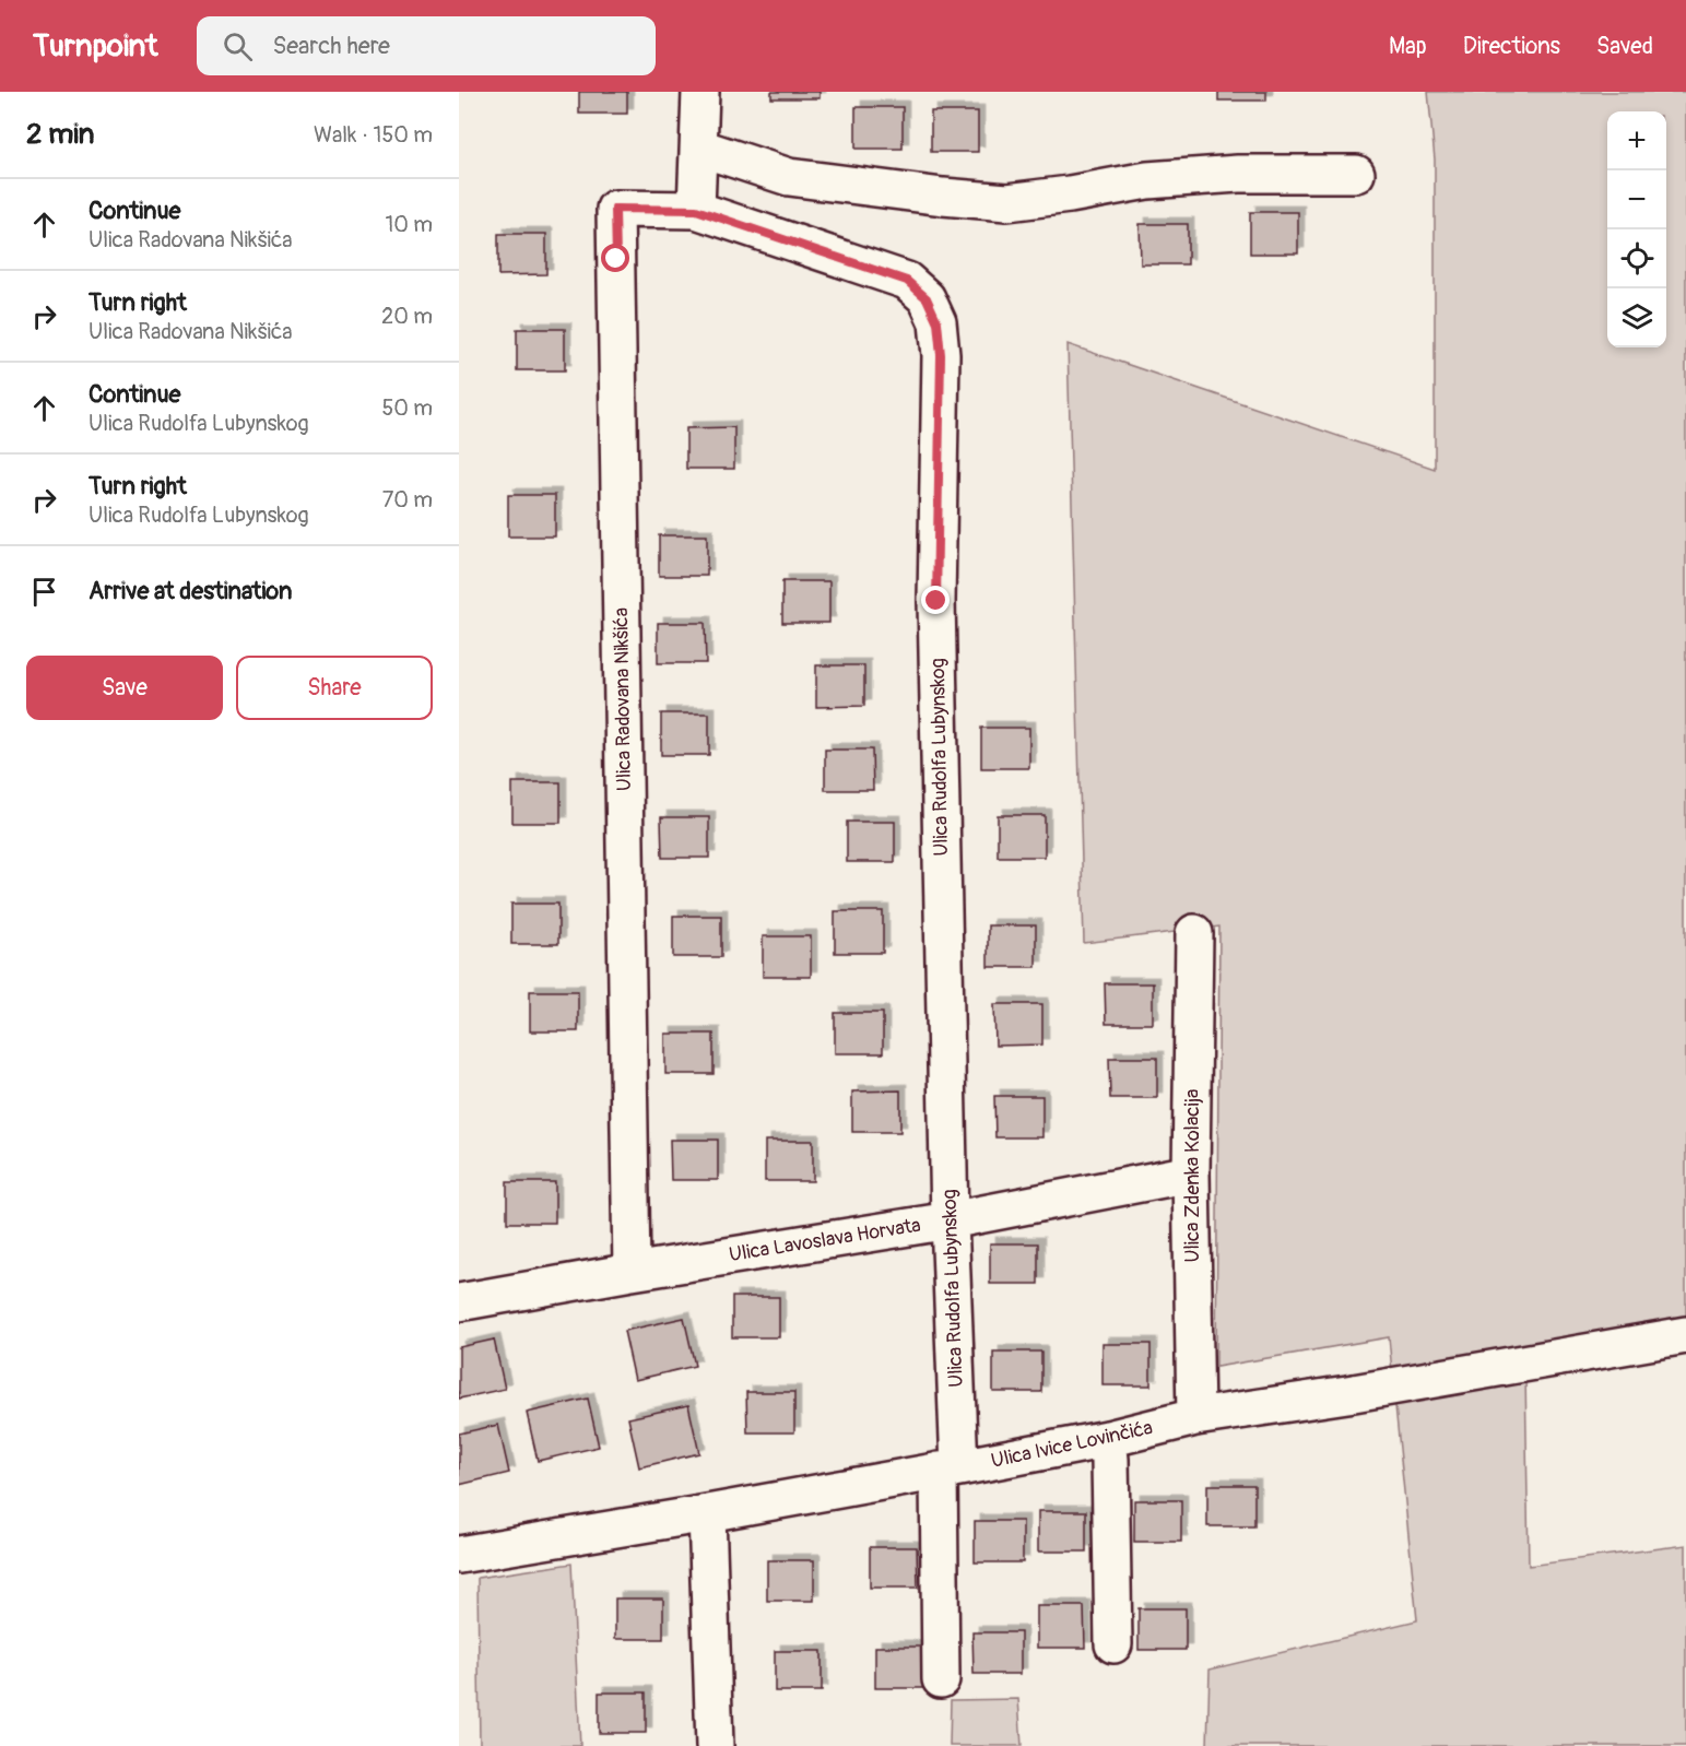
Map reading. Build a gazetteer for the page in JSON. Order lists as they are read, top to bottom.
{
  "streets": {
    "street": [
      "Ulica Radovana Nikšića",
      "Ulica Rudolfa Lubynskog",
      "Ulica Zdenka Kolacija",
      "Ulica Lavoslava Horvata",
      "Ulica Ivice Lovinčića"
    ]
  },
  "crossings": [
    ["Ulica Radovana Nikšića", "Ulica Rudolfa Lubynskog"],
    ["Ulica Radovana Nikšića", "Ulica Lavoslava Horvata"],
    ["Ulica Rudolfa Lubynskog", "Ulica Lavoslava Horvata"],
    ["Ulica Rudolfa Lubynskog", "Ulica Ivice Lovinčića"],
    ["Ulica Zdenka Kolacija", "Ulica Lavoslava Horvata"],
    ["Ulica Zdenka Kolacija", "Ulica Ivice Lovinčića"]
  ],
  "page": {
    "header": "Turnpoint",
    "search": "Search here",
    "nav": ["Map", "Directions", "Saved"],
    "heading": ["2 min", "Walk · 150 m"],
    "map_buttons": ["+", "−"],
    "list": [
      ["Continue", "Ulica Radovana Nikšića", "10 m"],
      ["Turn right", "Ulica Radovana Nikšića", "20 m"],
      ["Continue", "Ulica Rudolfa Lubynskog", "50 m"],
      ["Turn right", "Ulica Rudolfa Lubynskog", "70 m"],
      "Arrive at destination"
    ],
    "buttons": ["Save", "Share"]
  }
}
